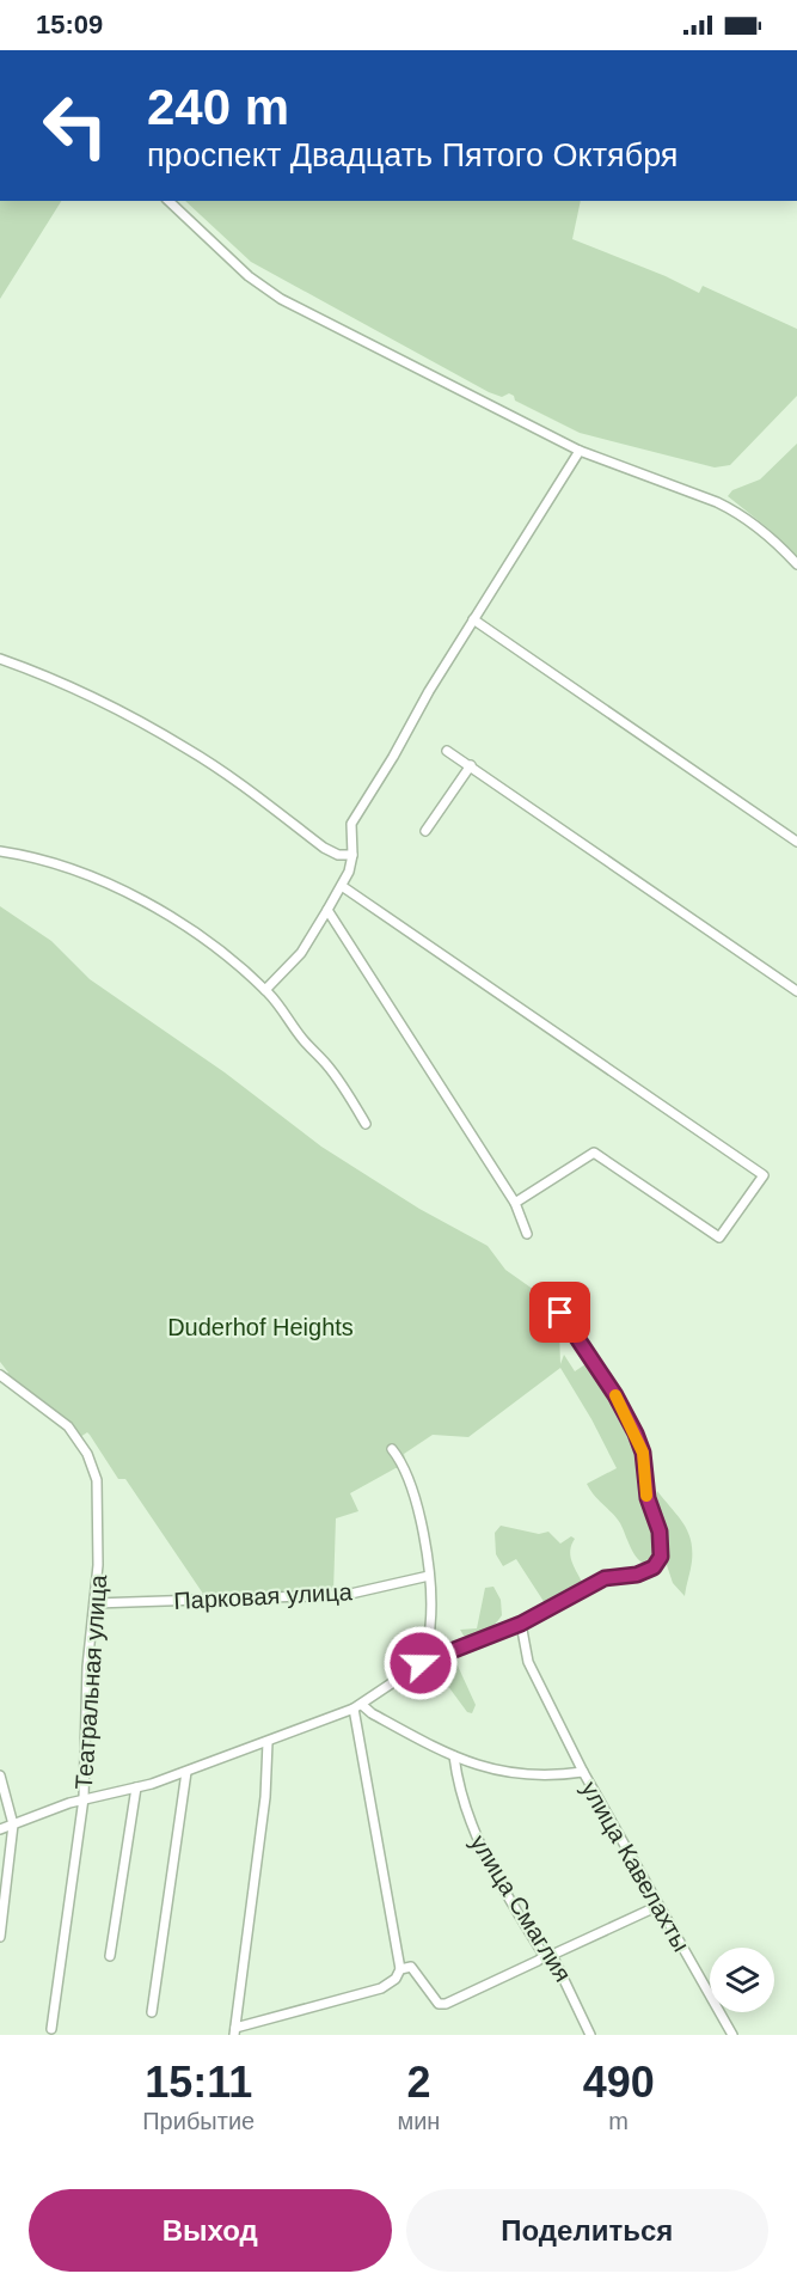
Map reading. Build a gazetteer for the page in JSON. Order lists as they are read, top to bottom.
{
  "streets": {
    "street": [
      "Парковая улица",
      "Театральная улица",
      "улица Кавелахты",
      "улица Смаглия"
    ]
  },
  "crossings": [
    ["Парковая улица", "Театральная улица"]
  ],
  "parks": ["Duderhof Heights"],
  "page": {
    "status": "15:09",
    "turn": ["240 m", "проспект Двадцать Пятого Октября"],
    "eta": [
      "15:11",
      "Прибытие",
      "2",
      "мин",
      "490",
      "m"
    ],
    "buttons": ["Выход", "Поделиться"]
  }
}
